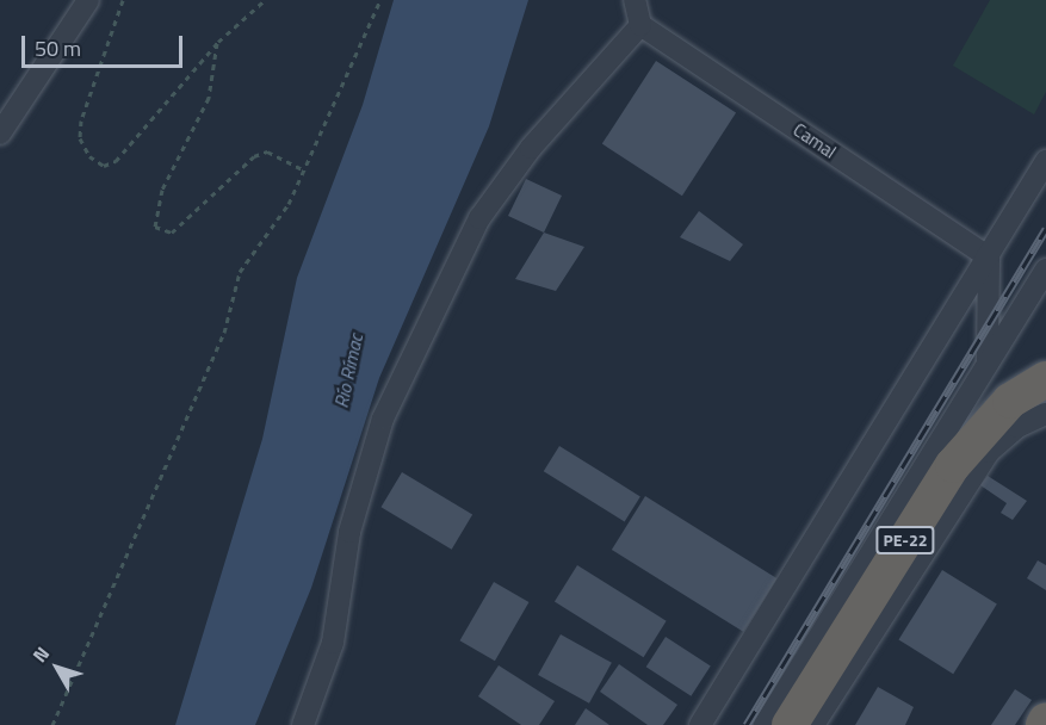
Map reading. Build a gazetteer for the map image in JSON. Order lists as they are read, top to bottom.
{
  "streets": {
    "highway": ["PE-22"],
    "street": ["Camal"]
  },
  "water": ["Río Rímac"],
  "scale_bar": "50 m",
  "north": "top left"
}
